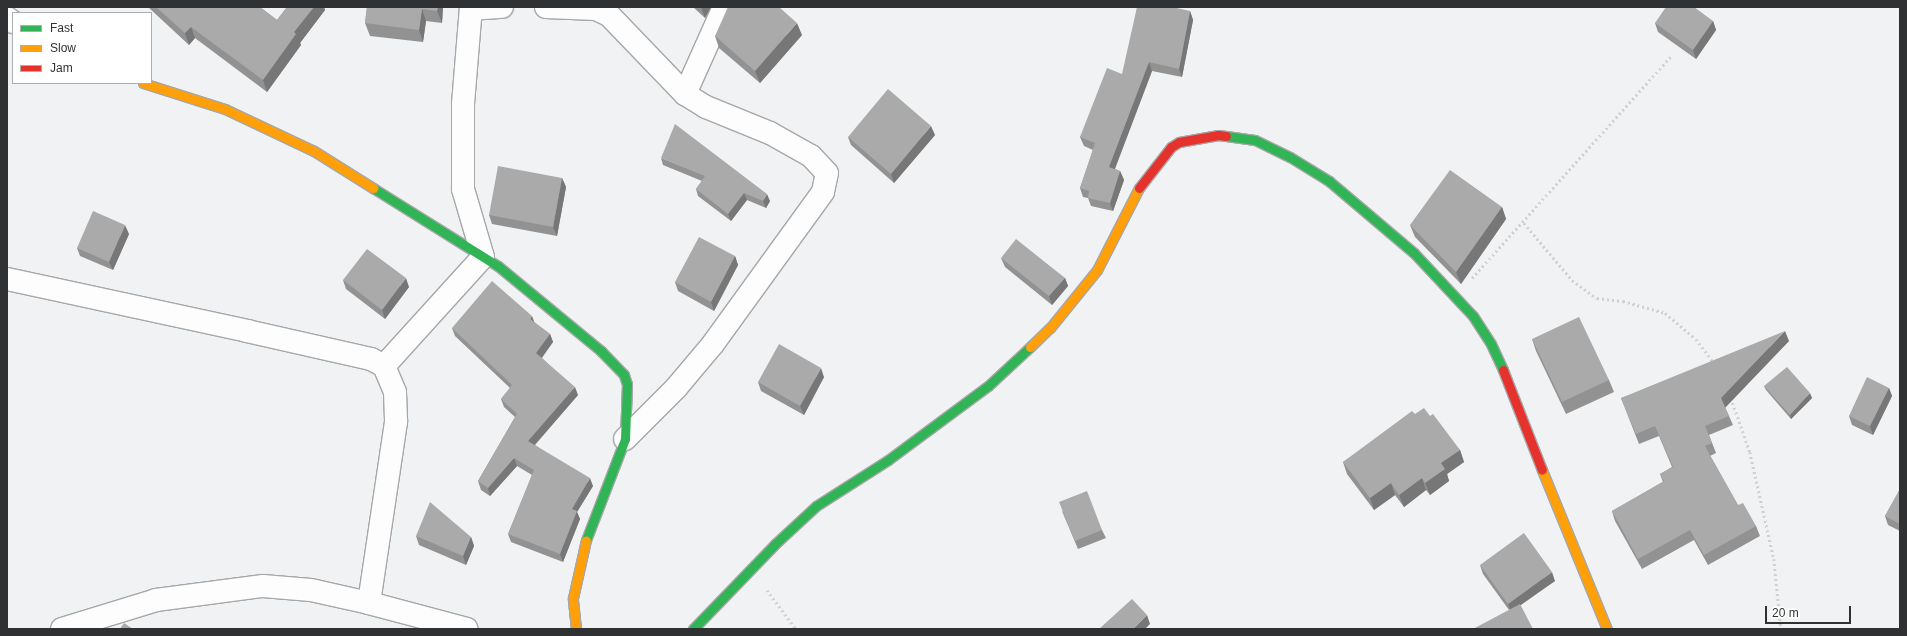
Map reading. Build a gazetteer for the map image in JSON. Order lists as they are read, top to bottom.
{
  "legend": ["Fast", "Slow", "Jam"],
  "scale_bar": "20 m"
}
